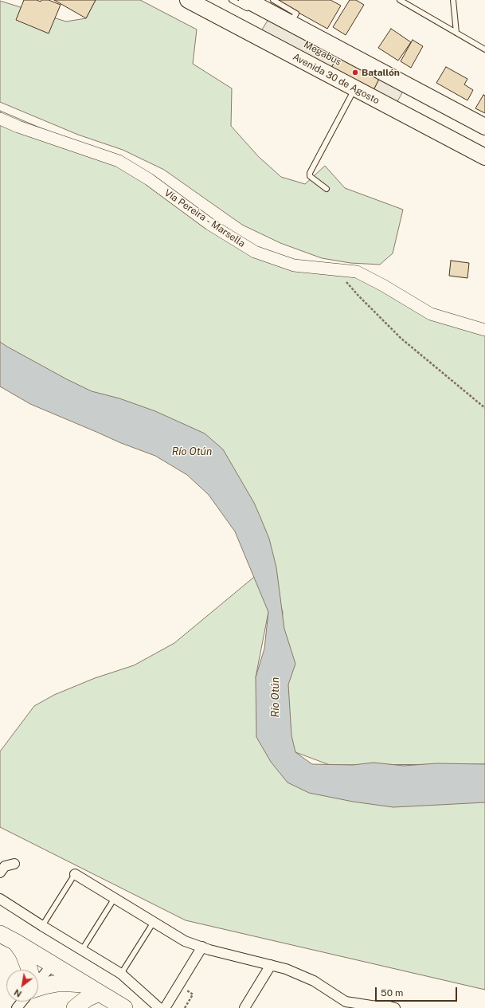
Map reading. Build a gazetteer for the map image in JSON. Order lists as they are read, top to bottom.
{
  "streets": {
    "main road": ["Avenida 30 de Agosto"],
    "street": ["Vía Pereira - Marsella"]
  },
  "water": ["Río Otún"],
  "places": ["Batallón"],
  "scale_bar": "50 m",
  "north": "bottom left"
}
